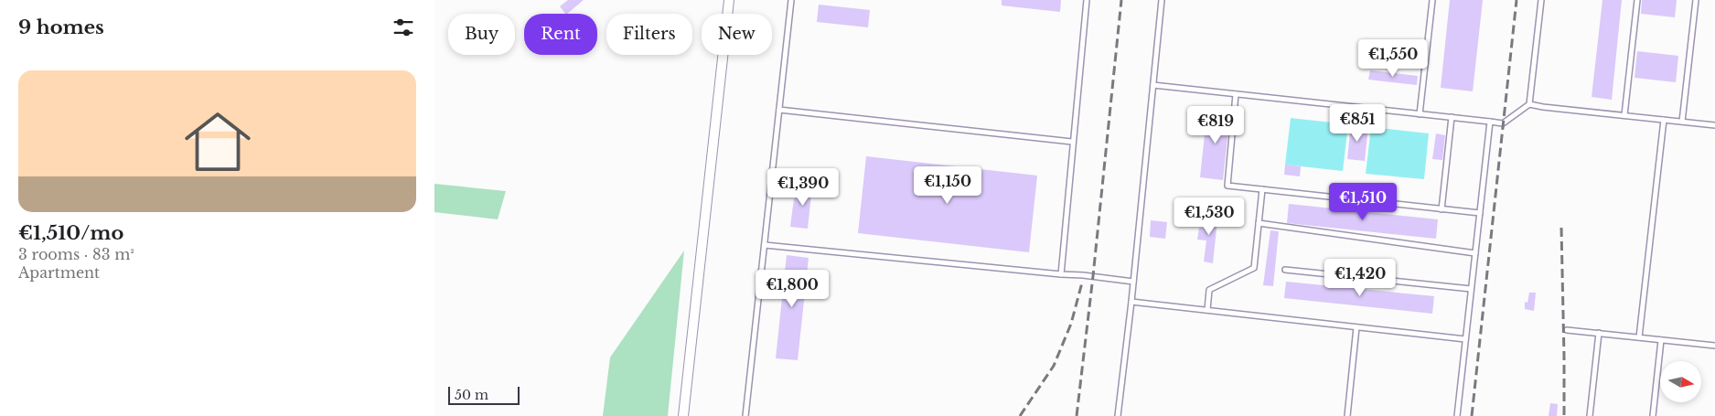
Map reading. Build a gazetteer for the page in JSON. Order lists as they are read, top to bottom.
{
  "scale_bar": "50 m",
  "north": "right",
  "page": {
    "heading": "9 homes",
    "chip": [
      "Buy",
      "Rent",
      "Filters",
      "New"
    ],
    "price": [
      "€1,550",
      "€851",
      "€819",
      "€1,150",
      "€1,390",
      "€1,510",
      "€1,530",
      "€1,420",
      "€1,800"
    ],
    "list": [
      {
        "name": "€1,510/mo",
        "note": "3 rooms · 83 m² · Apartment"
      }
    ],
    "scale": "50 m"
  }
}
